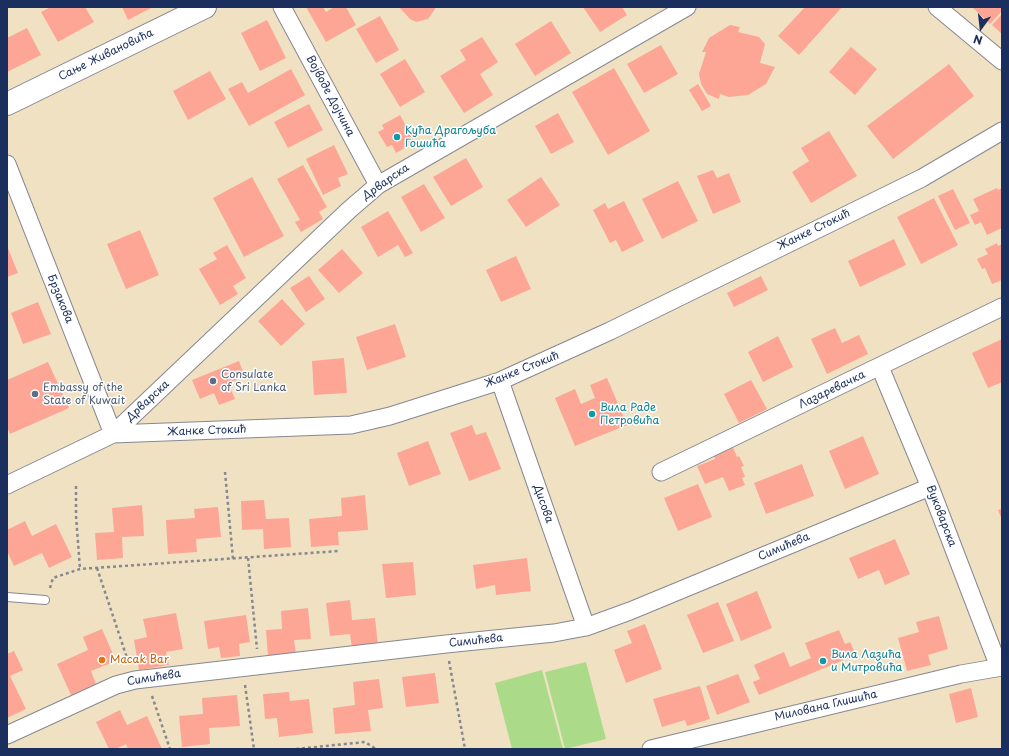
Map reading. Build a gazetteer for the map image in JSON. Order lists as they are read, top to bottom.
{
  "streets": {
    "street": [
      "Сање Живановића",
      "Војводе Дојчина",
      "Дрварска",
      "Жанке Стокић",
      "Брзакова",
      "Лазаревачка",
      "Дисова",
      "Вуковарска",
      "Симићева",
      "Милована Глишића"
    ]
  },
  "crossings": [
    ["Војводе Дојчина", "Дрварска"],
    ["Дрварска", "Жанке Стокић"],
    ["Дрварска", "Брзакова"],
    ["Жанке Стокић", "Брзакова"],
    ["Жанке Стокић", "Дисова"],
    ["Лазаревачка", "Вуковарска"],
    ["Дисова", "Симићева"],
    ["Вуковарска", "Симићева"],
    ["Вуковарска", "Милована Глишића"]
  ],
  "places": [
    "Кућа Драгољуба Гошића",
    "Consulate of Sri Lanka",
    "Embassy of the State of Kuwait",
    "Вила Раде Петровића",
    "Macak Bar",
    "Вила Лазића и Митровића"
  ],
  "north": "bottom"
}
